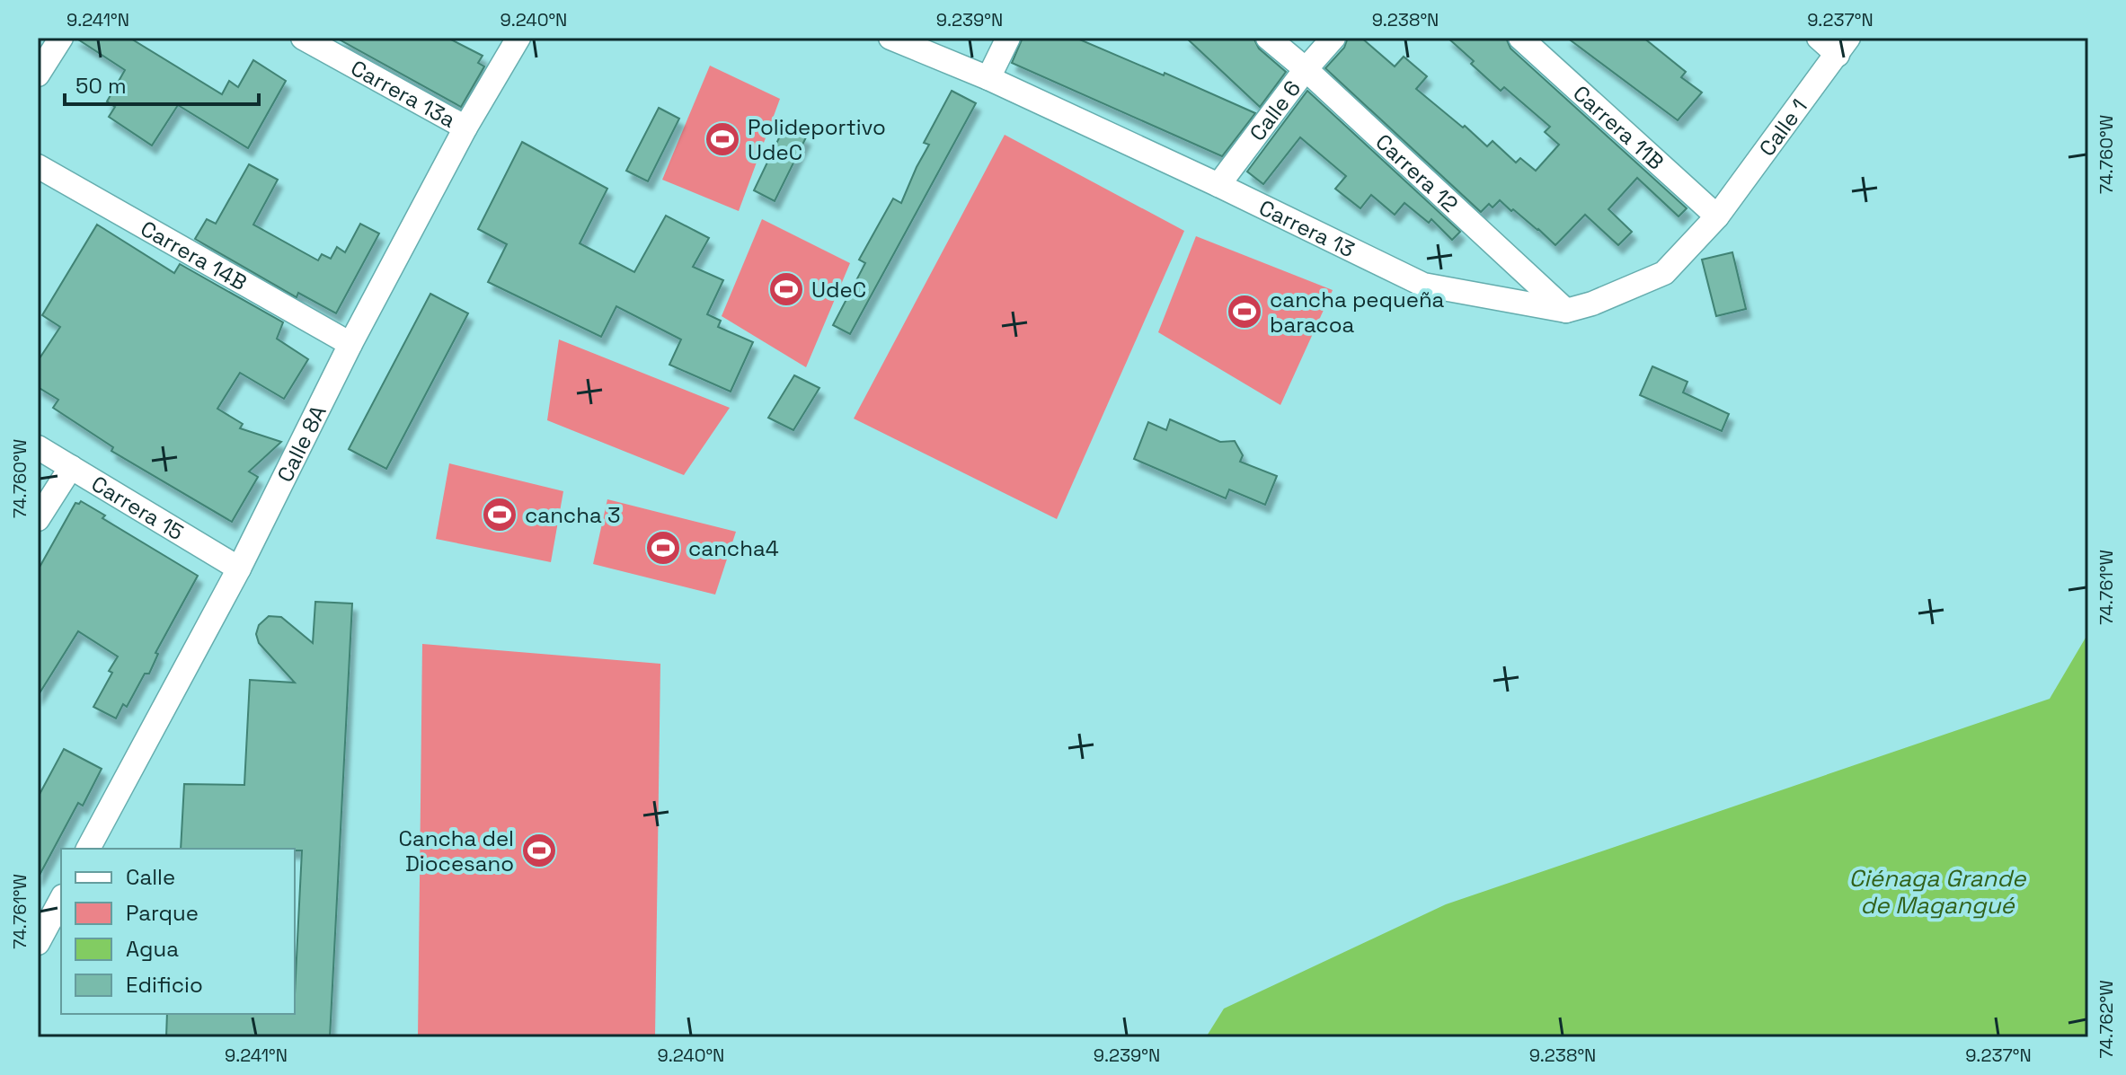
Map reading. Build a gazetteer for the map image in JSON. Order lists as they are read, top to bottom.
{
  "streets": {
    "street": [
      "Carrera 13a",
      "Calle 6",
      "Carrera 11B",
      "Calle 1",
      "Carrera 12",
      "Carrera 13",
      "Carrera 14B",
      "Calle 8A",
      "Carrera 15"
    ]
  },
  "crossings": [
    ["Carrera 13a", "Calle 8A"],
    ["Calle 6", "Carrera 12"],
    ["Calle 6", "Carrera 13"],
    ["Carrera 11B", "Calle 1"],
    ["Carrera 11B", "Carrera 13"],
    ["Calle 1", "Carrera 13"],
    ["Carrera 12", "Carrera 13"],
    ["Carrera 14B", "Calle 8A"],
    ["Calle 8A", "Carrera 15"]
  ],
  "water": ["Ciénaga Grande de Magangué"],
  "places": {
    "sports": [
      "Polideportivo UdeC",
      "UdeC",
      "cancha pequeña baracoa",
      "cancha 3",
      "cancha4",
      "Cancha del Diocesano"
    ]
  },
  "legend": [
    "Calle",
    "Parque",
    "Agua",
    "Edificio"
  ],
  "scale_bar": "50 m",
  "coordinates": [
    "9.241°N",
    "9.240°N",
    "9.239°N",
    "9.238°N",
    "9.237°N",
    "74.760°W",
    "74.761°W",
    "74.762°W"
  ]
}
